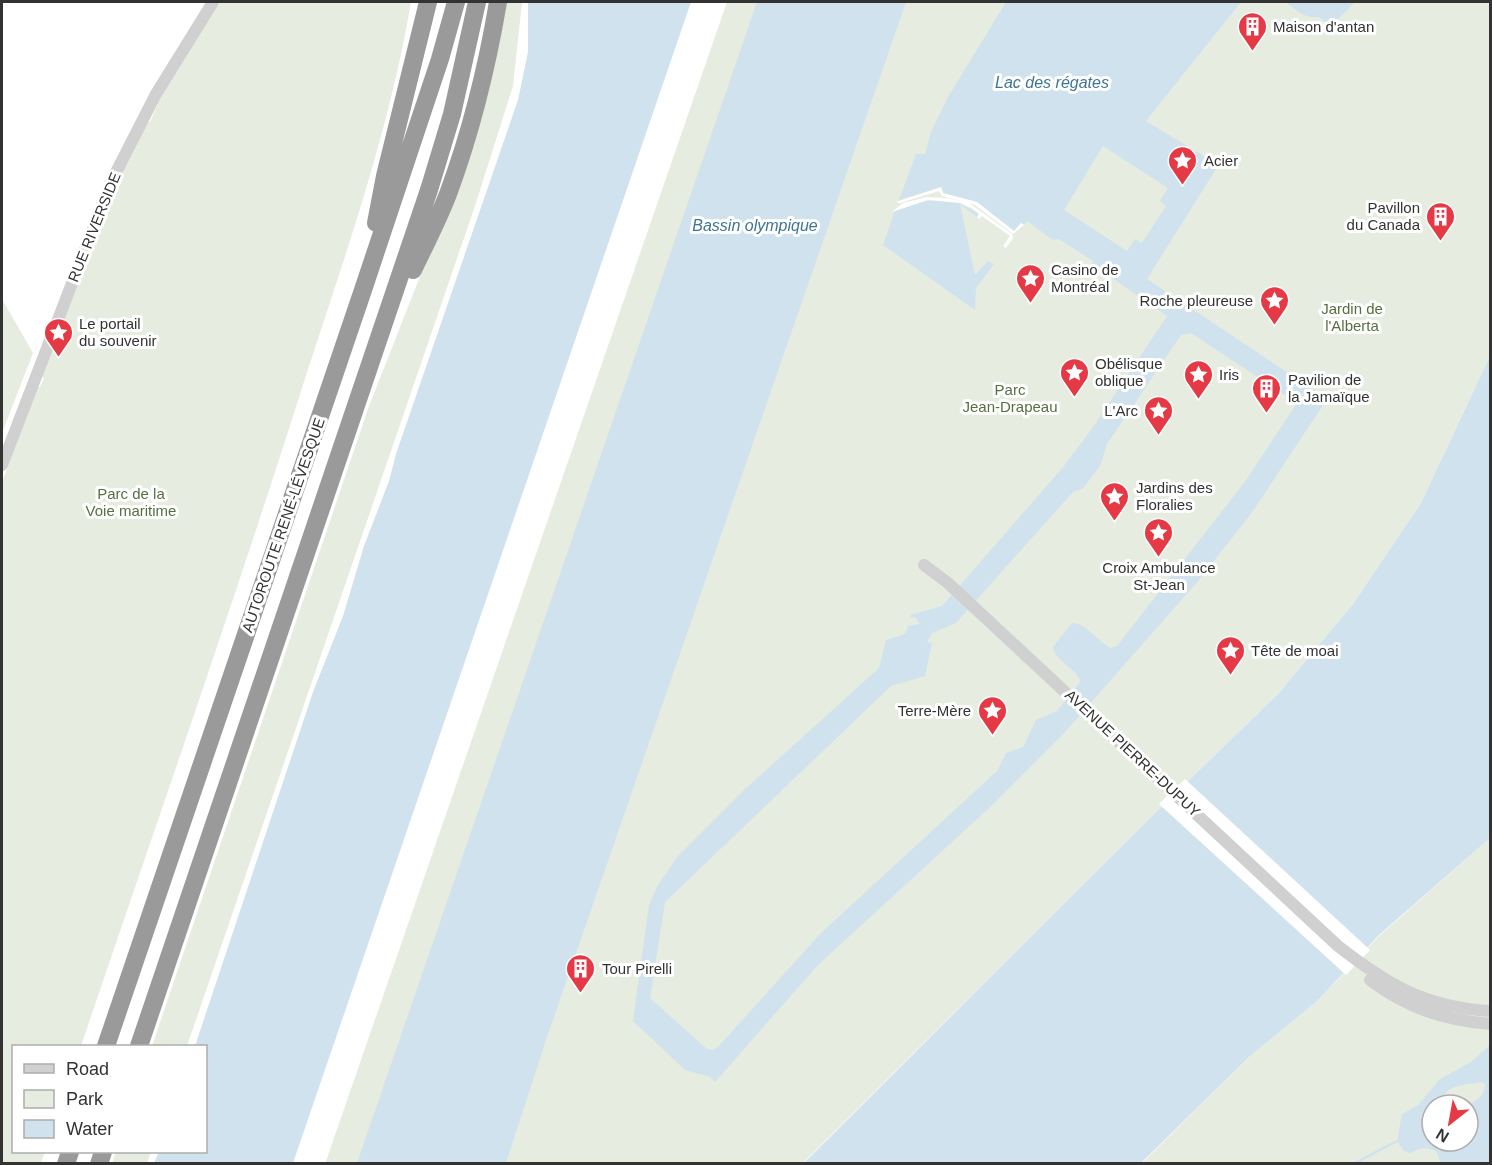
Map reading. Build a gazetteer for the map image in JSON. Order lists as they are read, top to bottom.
{
  "streets": {
    "highway": ["AUTOROUTE RENÉ-LÉVESQUE"],
    "street": ["RUE RIVERSIDE", "AVENUE PIERRE-DUPUY"]
  },
  "water": ["Lac des régates", "Bassin olympique"],
  "parks": ["Jardin de l'Alberta", "Parc Jean-Drapeau", "Parc de la Voie maritime"],
  "places": {
    "building": [
      "Maison d'antan",
      "Pavillon du Canada",
      "Pavilion de la Jamaïque",
      "Tour Pirelli"
    ],
    "place": [
      "Acier",
      "Casino de Montréal",
      "Roche pleureuse",
      "Le portail du souvenir",
      "Obélisque oblique",
      "Iris",
      "L'Arc",
      "Jardins des Floralies",
      "Croix Ambulance St-Jean",
      "Tête de moai",
      "Terre-Mère"
    ]
  },
  "legend": ["Road", "Park", "Water"],
  "north": "bottom left"
}
